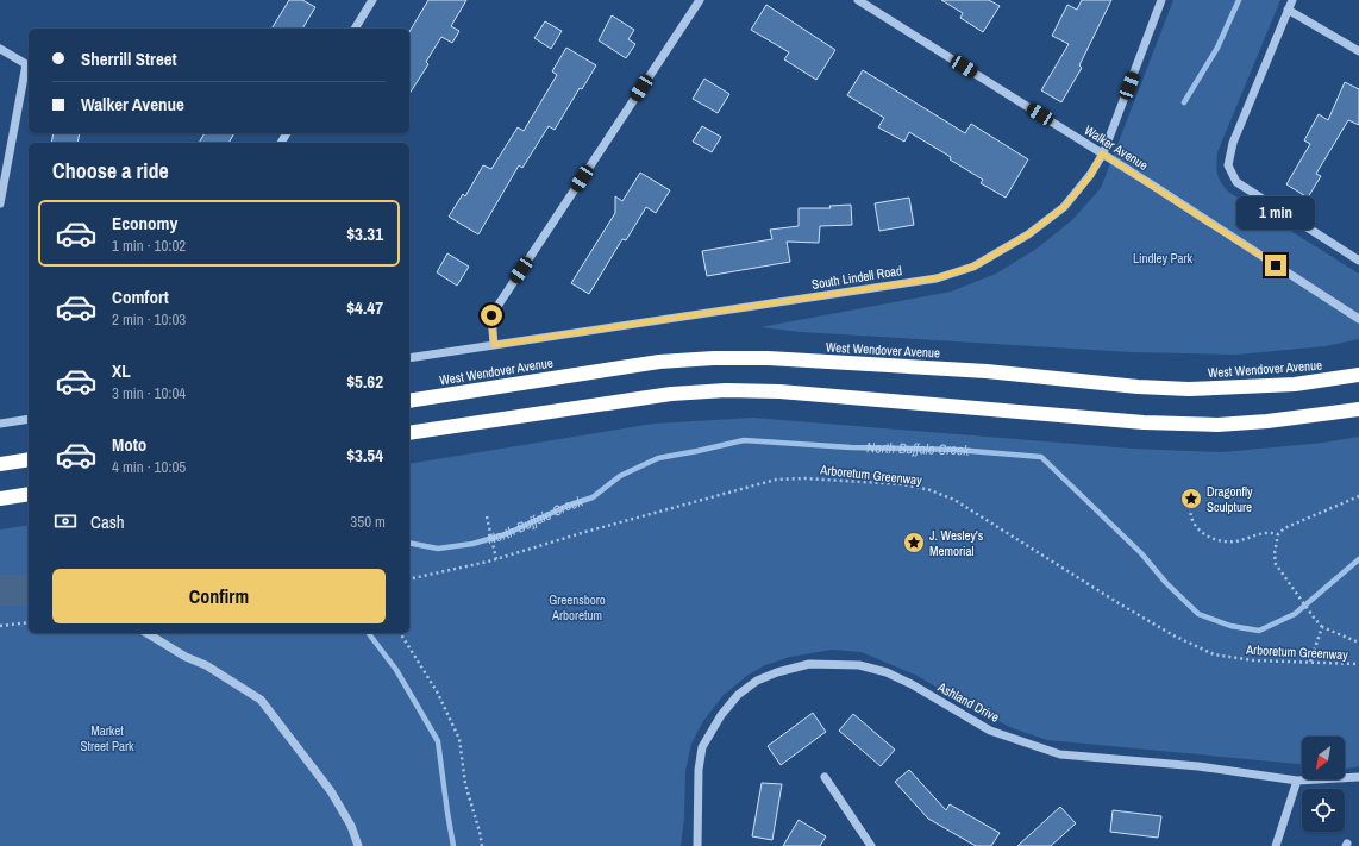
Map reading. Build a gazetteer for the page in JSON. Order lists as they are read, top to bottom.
{
  "streets": {
    "highway": ["West Wendover Avenue"],
    "street": ["Walker Avenue", "South Lindell Road", "Ashland Drive"],
    "path": ["Arboretum Greenway"]
  },
  "crossings": [
    ["Walker Avenue", "South Lindell Road"]
  ],
  "water": ["North Buffalo Creek"],
  "parks": ["Lindley Park", "Greensboro Arboretum", "Market Street Park"],
  "places": {
    "place": ["Dragonfly Sculpture", "J. Wesley's Memorial"]
  },
  "north": "bottom left",
  "page": {
    "banner": ["Sherrill Street", "Walker Avenue"],
    "heading": "Choose a ride",
    "bubble": "1 min",
    "list": [
      {
        "name": "Economy",
        "note": "1 min · 10:02",
        "value": "$3.31"
      },
      {
        "name": "Comfort",
        "note": "2 min · 10:03",
        "value": "$4.47"
      },
      {
        "name": "XL",
        "note": "3 min · 10:04",
        "value": "$5.62"
      },
      {
        "name": "Moto",
        "note": "4 min · 10:05",
        "value": "$3.54"
      }
    ],
    "pay": ["Cash", "350 m"],
    "buttons": "Confirm"
  }
}
